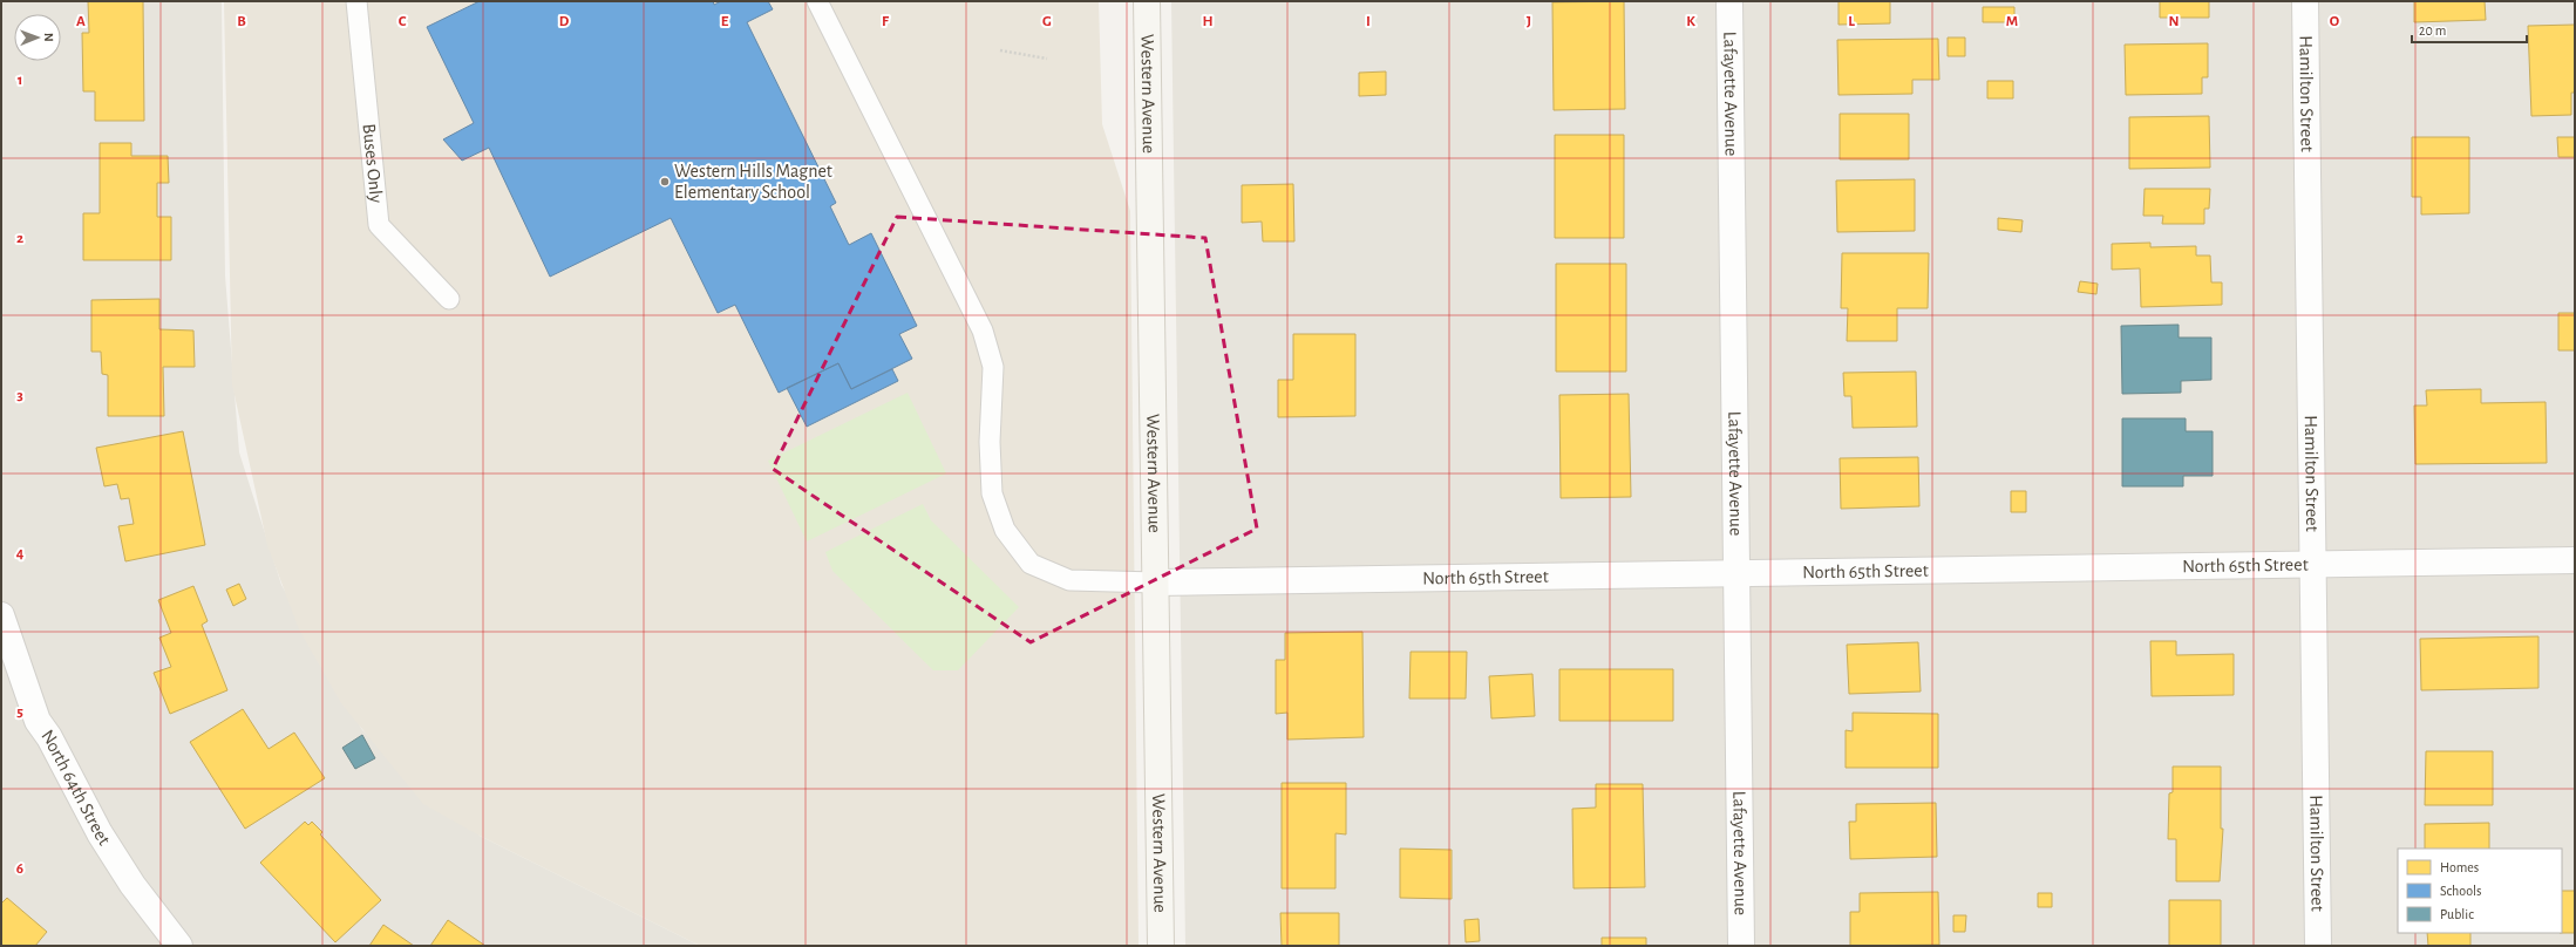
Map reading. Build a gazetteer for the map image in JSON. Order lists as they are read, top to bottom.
{
  "streets": {
    "street": [
      "Western Avenue",
      "Lafayette Avenue",
      "Hamilton Street",
      "North 65th Street",
      "North 64th Street"
    ],
    "lane": ["Buses Only"]
  },
  "crossings": [
    ["Western Avenue", "North 65th Street"],
    ["Lafayette Avenue", "North 65th Street"],
    ["Hamilton Street", "North 65th Street"]
  ],
  "places": ["Western Hills Magnet Elementary School"],
  "legend": ["Homes", "Schools", "Public"],
  "scale_bar": "20 m",
  "north": "right",
  "grid": {
    "columns": [
      "A",
      "B",
      "C",
      "D",
      "E",
      "F",
      "G",
      "H",
      "I",
      "J",
      "K",
      "L",
      "M",
      "N",
      "O"
    ],
    "rows": [
      "1",
      "2",
      "3",
      "4",
      "5",
      "6"
    ]
  }
}
